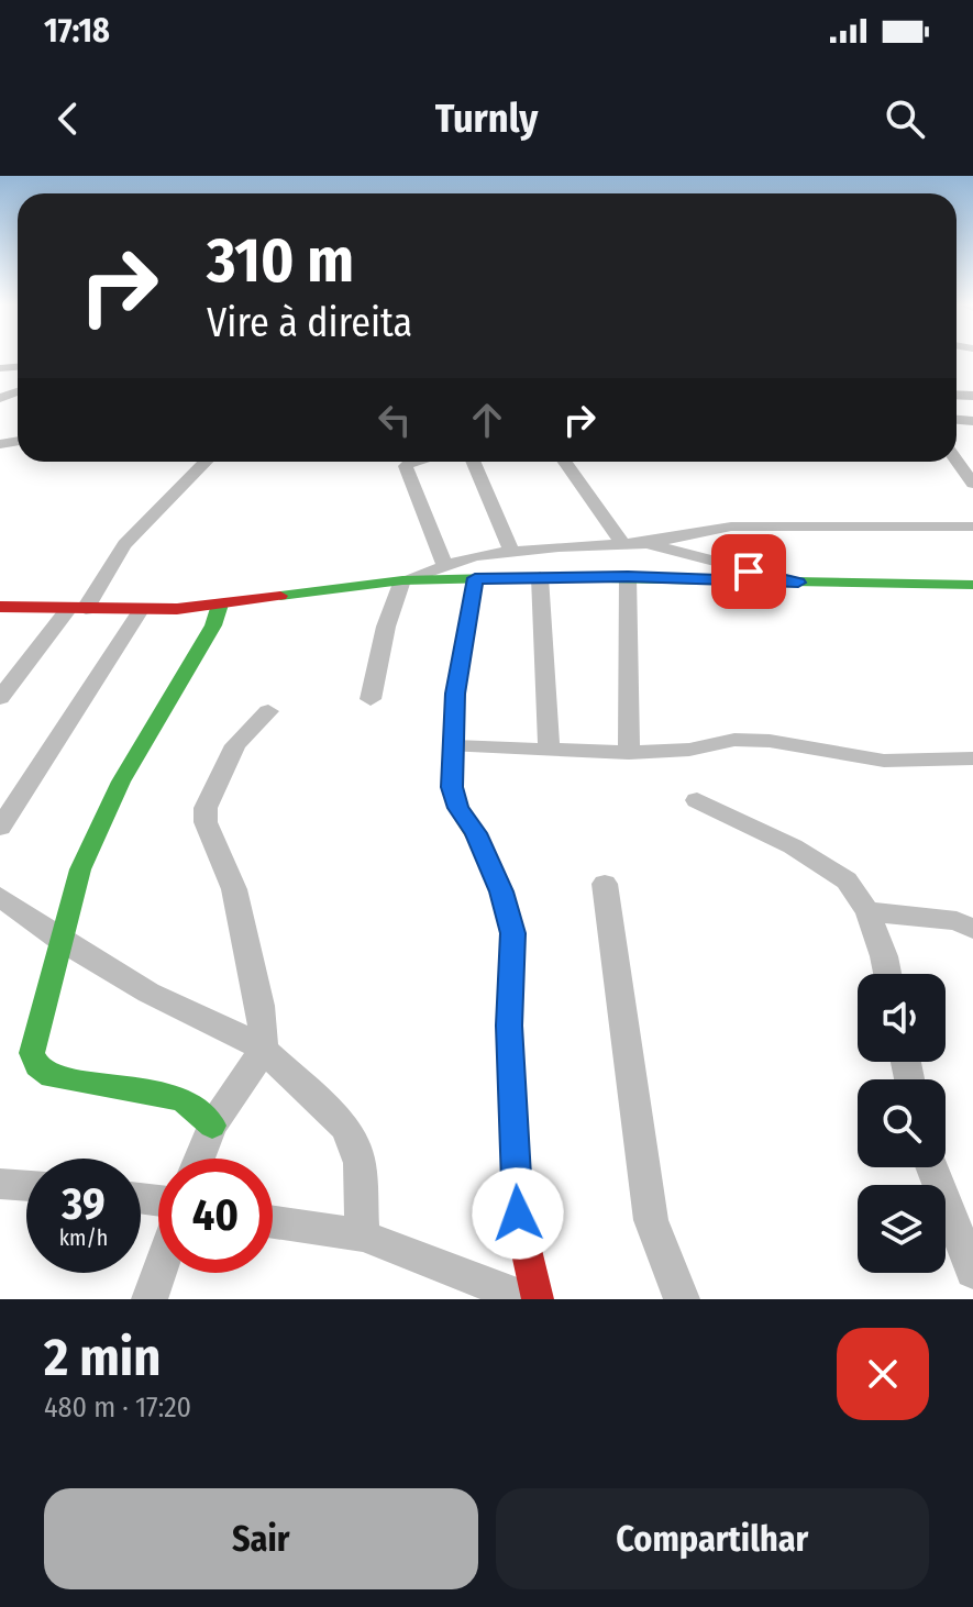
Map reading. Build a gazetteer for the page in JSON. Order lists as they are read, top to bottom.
{
  "page": {
    "status": "17:18",
    "header": "Turnly",
    "turn": ["310 m", "Vire à direita"],
    "speed": "39 km/h",
    "limit": "40",
    "heading": ["2 min", "480 m · 17:20"],
    "buttons": ["Sair", "Compartilhar"]
  }
}
